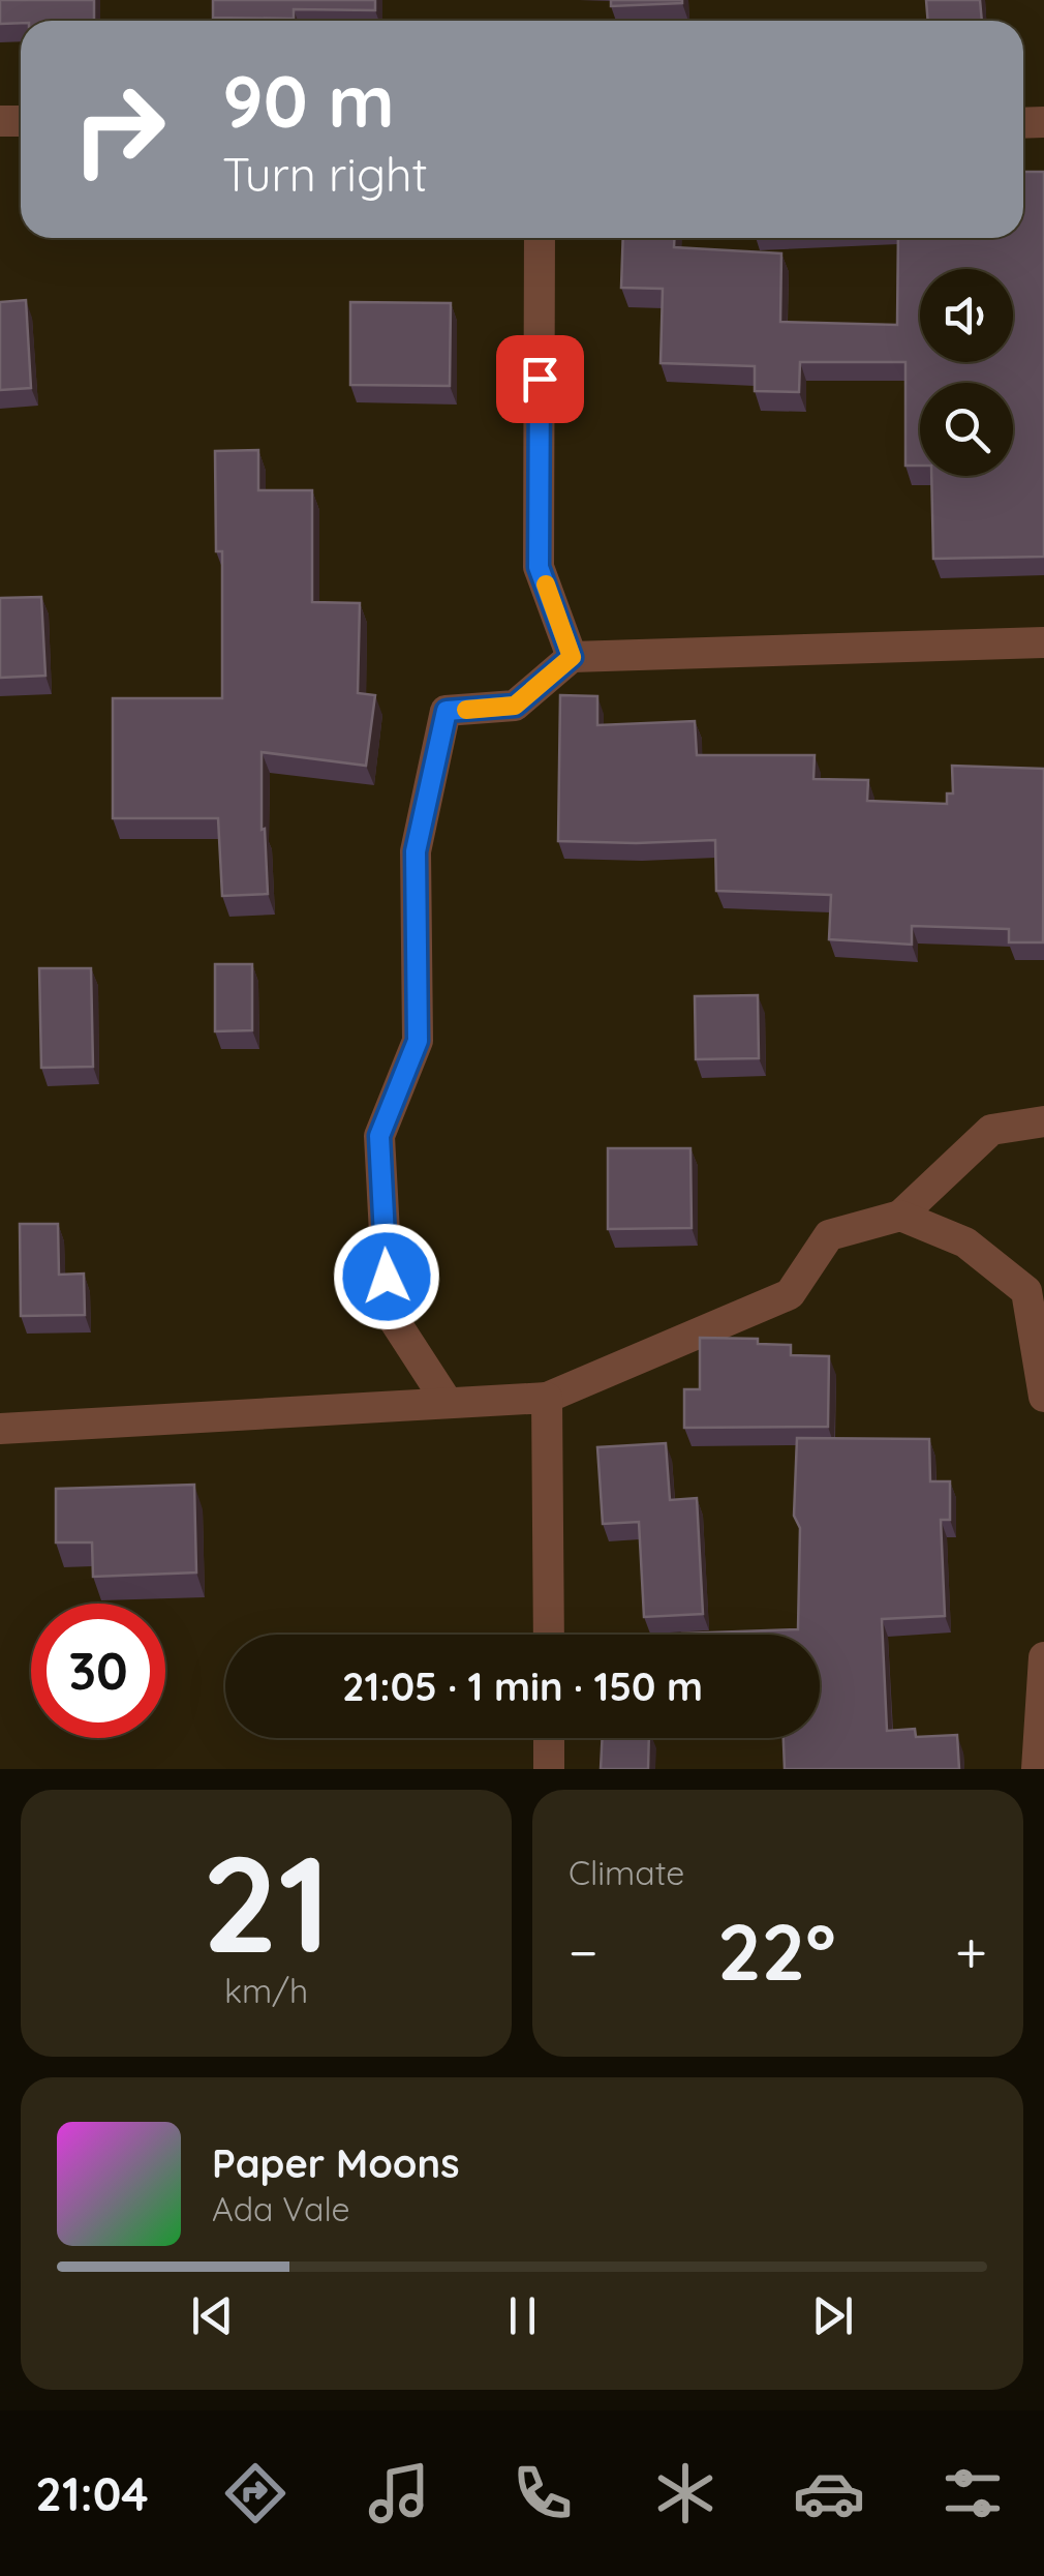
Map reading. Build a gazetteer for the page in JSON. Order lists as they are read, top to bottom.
{
  "page": {
    "turn": ["90 m", "Turn right"],
    "limit": "30",
    "trip": "21:05 · 1 min · 150 m",
    "tile": [
      ["21", "km/h"],
      "Climate"
    ],
    "heat": ["−", "22°", "+"],
    "song": ["Paper Moons", "Ada Vale"],
    "tabs": "21:04"
  }
}
